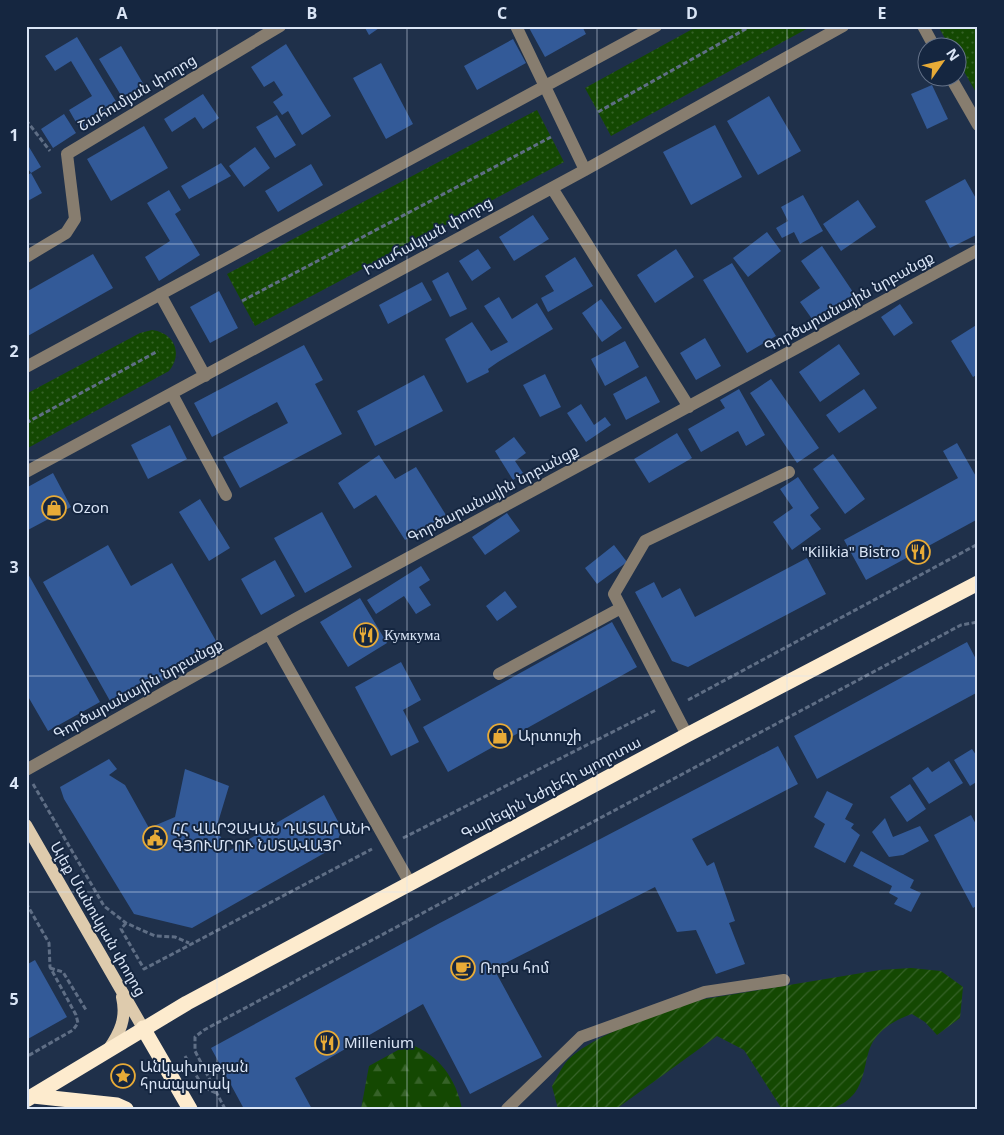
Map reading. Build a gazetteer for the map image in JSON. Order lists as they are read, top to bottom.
{
  "streets": {
    "highway": ["Գարեգին Նժդեհի պողոտա"],
    "main road": ["Ալեք Մանուկյան փողոց"],
    "street": ["Շահումյան փողոց", "Իսահակյան փողոց", "Գործարանային նրբանցք"]
  },
  "crossings": [
    ["Գարեգին Նժդեհի պողոտա", "Ալեք Մանուկյան փողոց"]
  ],
  "places": {
    "shop": ["Ozon", "Արտուշի"],
    "restaurant": ["\"Kilikia\" Bistro", "Кумкума", "Millenium"],
    "public building": ["ՀՀ ՎԱՐՉԱԿԱՆ ԴԱՏԱՐԱՆԻ ԳՅՈՒՄՐՈՒ ՆՍՏԱՎԱՅՐ"],
    "cafe": ["Ռոբս հոմ"],
    "place": ["Անկախության հրապարակ"]
  },
  "north": "top right",
  "grid": {
    "columns": [
      "A",
      "B",
      "C",
      "D",
      "E"
    ],
    "rows": [
      "1",
      "2",
      "3",
      "4",
      "5"
    ]
  }
}
